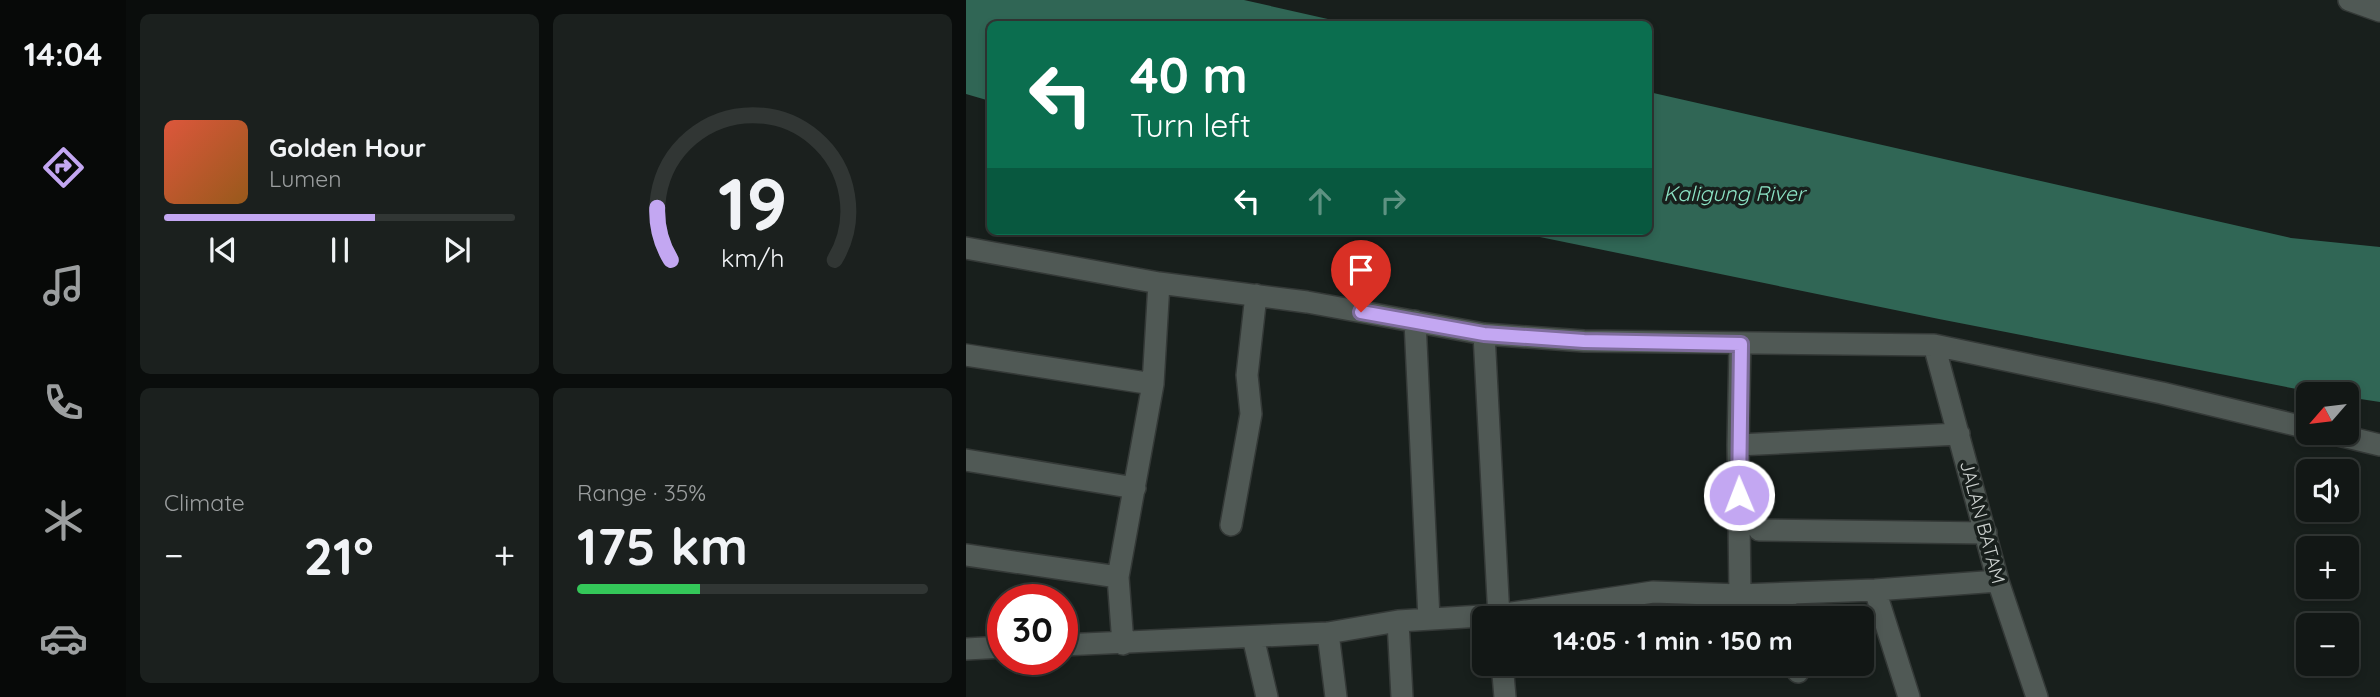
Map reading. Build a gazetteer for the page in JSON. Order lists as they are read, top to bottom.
{
  "streets": {
    "street": ["JALAN BATAM"]
  },
  "water": ["Kaligung River"],
  "north": "bottom left",
  "page": {
    "tabs": "14:04",
    "turn": ["40 m", "Turn left"],
    "song": ["Golden Hour", "Lumen"],
    "map_buttons": ["+", "−"],
    "tile": [
      "Climate",
      ["Range · 35%", "175 km"]
    ],
    "heat": ["−", "21°", "+"],
    "limit": "30",
    "trip": "14:05 · 1 min · 150 m",
    "gauge": ["19", "km/h"]
  }
}
